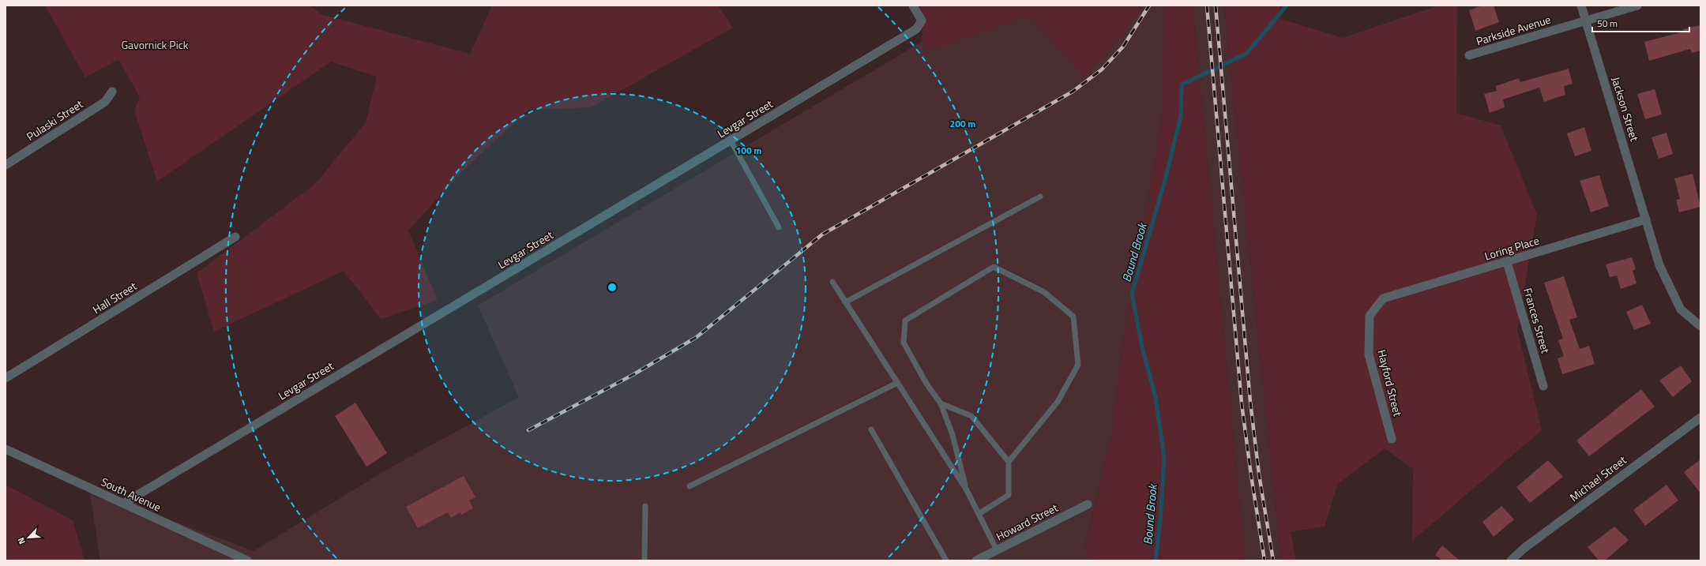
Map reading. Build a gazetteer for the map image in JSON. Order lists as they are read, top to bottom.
{
  "streets": {
    "street": [
      "Parkside Avenue",
      "Jackson Street",
      "Levgar Street",
      "Pulaski Street",
      "Loring Place",
      "Hall Street",
      "Frances Street",
      "Hayford Street",
      "Michael Street",
      "South Avenue",
      "Howard Street"
    ]
  },
  "crossings": [
    ["Parkside Avenue", "Jackson Street"],
    ["Jackson Street", "Loring Place"],
    ["Levgar Street", "South Avenue"],
    ["Loring Place", "Frances Street"],
    ["Loring Place", "Hayford Street"]
  ],
  "water": ["Bound Brook"],
  "parks": ["Gavornick Pick"],
  "scale_bar": "50 m",
  "north": "bottom left",
  "rings": ["200 m", "100 m"]
}
